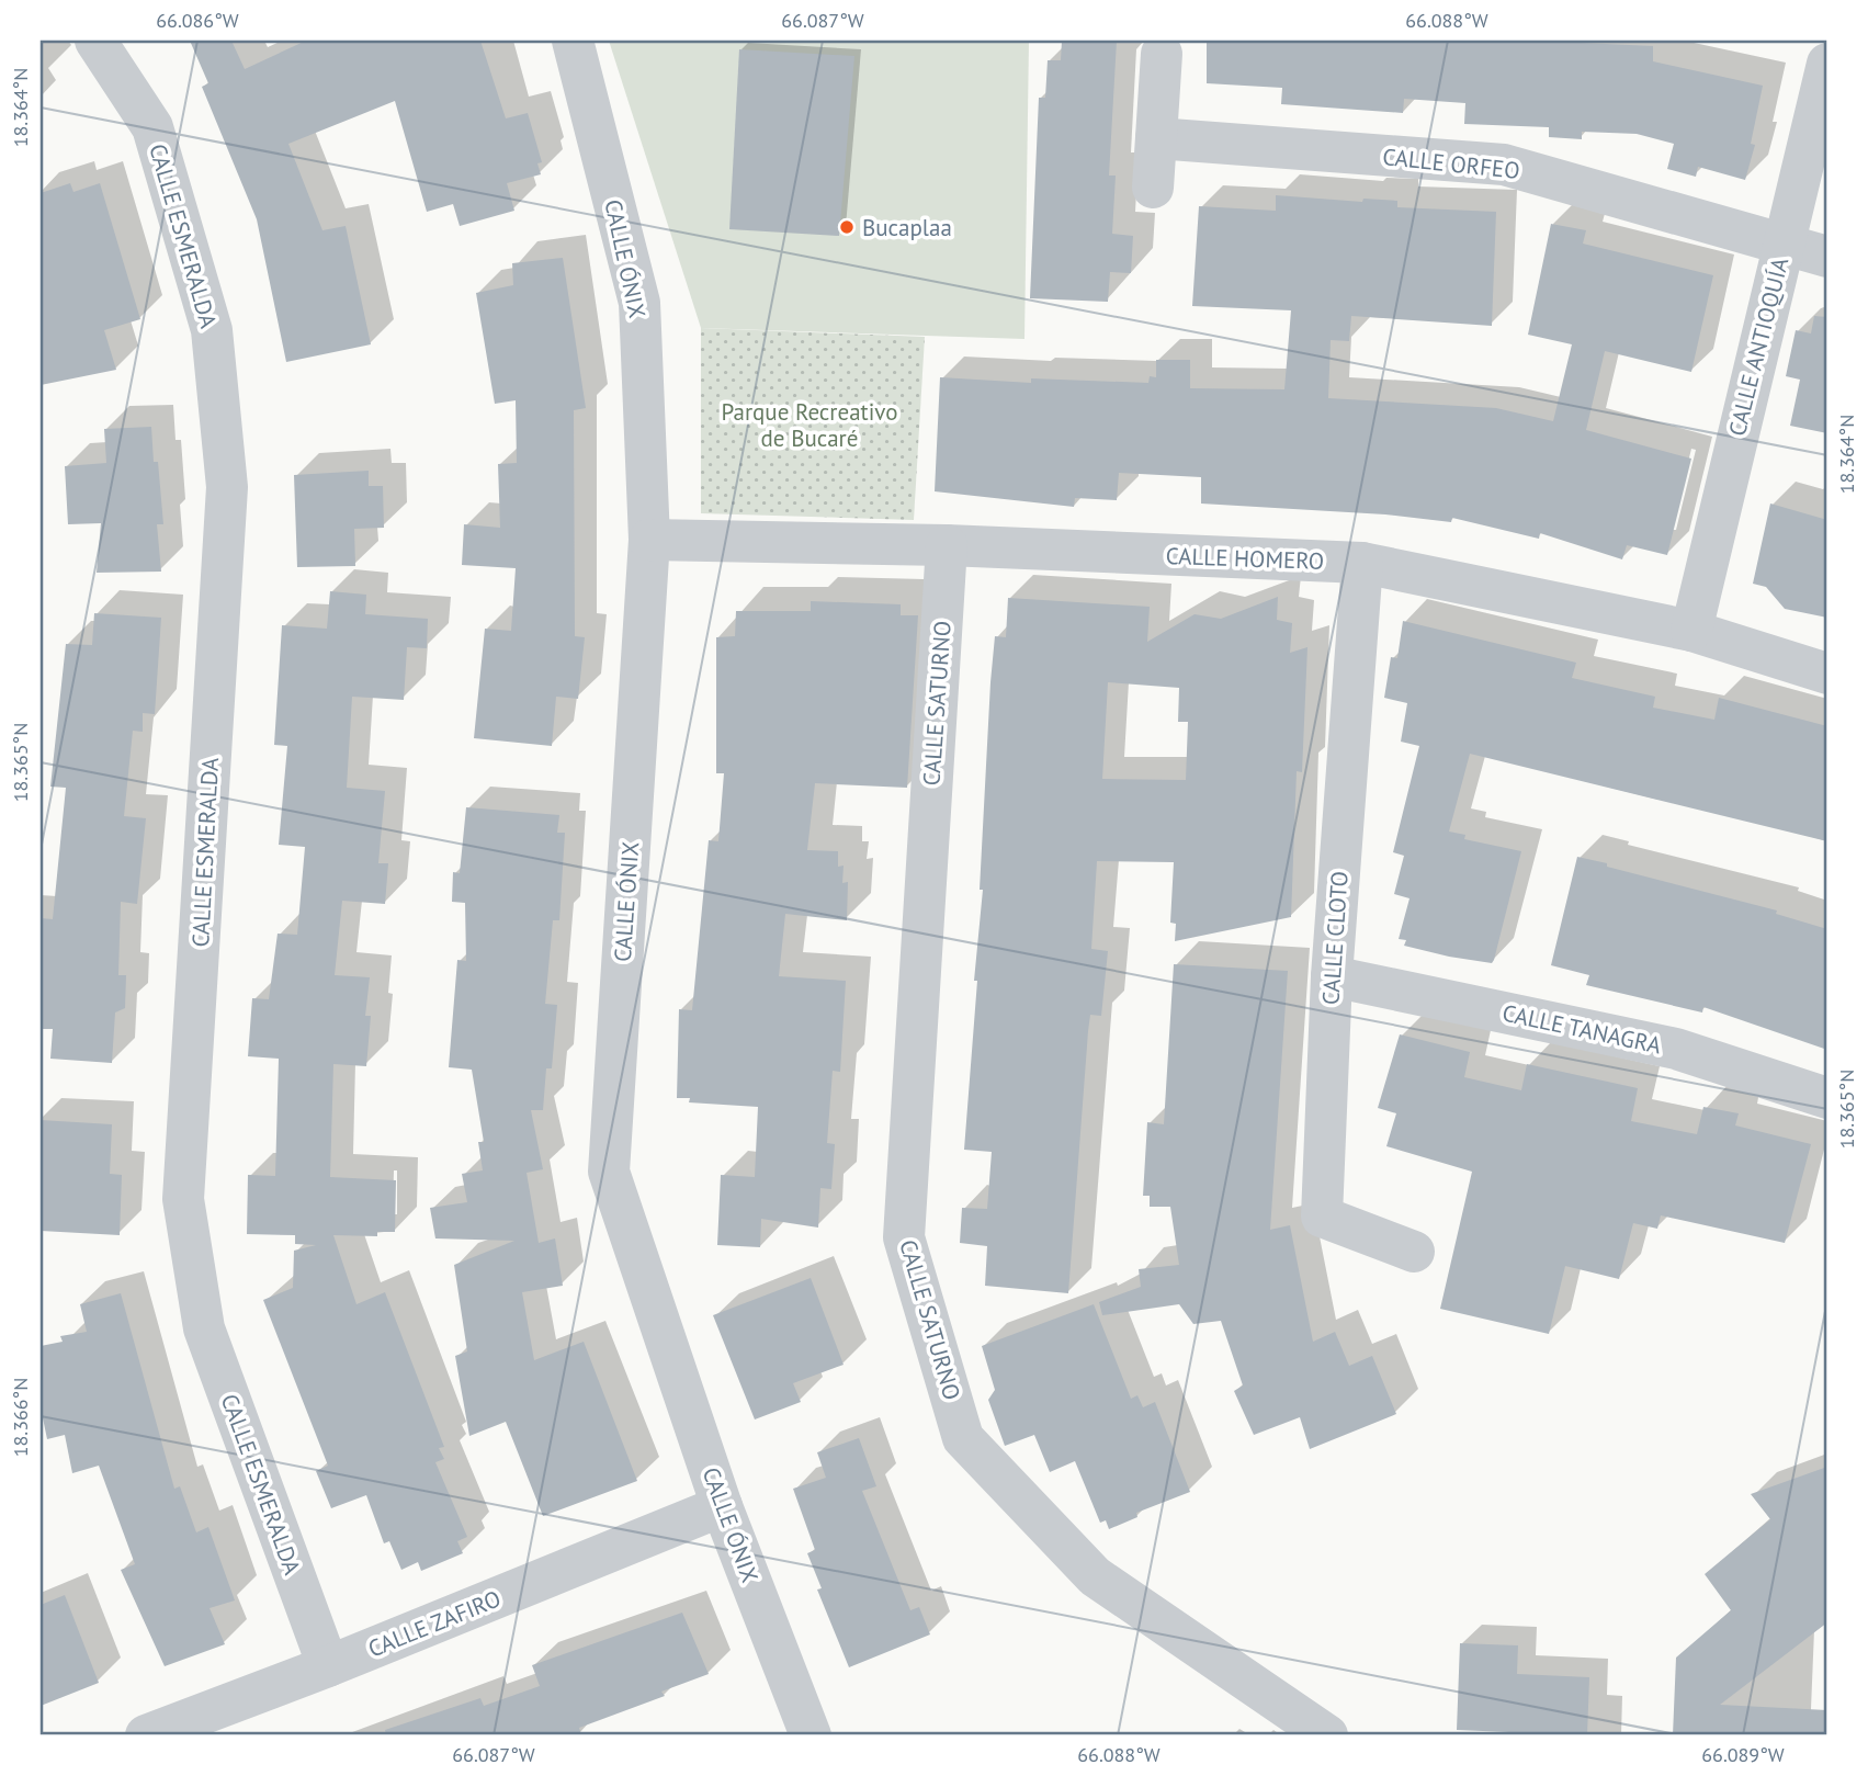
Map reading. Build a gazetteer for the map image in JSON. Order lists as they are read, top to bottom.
{
  "streets": {
    "street": [
      "CALLE ORFEO",
      "CALLE ESMERALDA",
      "CALLE ÓNIX",
      "CALLE ANTIOQUÍA",
      "CALLE HOMERO",
      "CALLE SATURNO",
      "CALLE CLOTO",
      "CALLE TANAGRA",
      "CALLE ZAFIRO"
    ]
  },
  "crossings": [
    ["CALLE ORFEO", "CALLE ANTIOQUÍA"],
    ["CALLE ESMERALDA", "CALLE ZAFIRO"],
    ["CALLE ÓNIX", "CALLE HOMERO"],
    ["CALLE ÓNIX", "CALLE ZAFIRO"],
    ["CALLE ANTIOQUÍA", "CALLE HOMERO"],
    ["CALLE HOMERO", "CALLE SATURNO"],
    ["CALLE HOMERO", "CALLE CLOTO"],
    ["CALLE CLOTO", "CALLE TANAGRA"]
  ],
  "parks": ["Parque Recreativo de Bucaré"],
  "places": ["Bucaplaa"],
  "coordinates": [
    "66.086°W",
    "66.087°W",
    "66.088°W",
    "18.364°N",
    "18.365°N",
    "18.366°N",
    "66.089°W"
  ]
}
